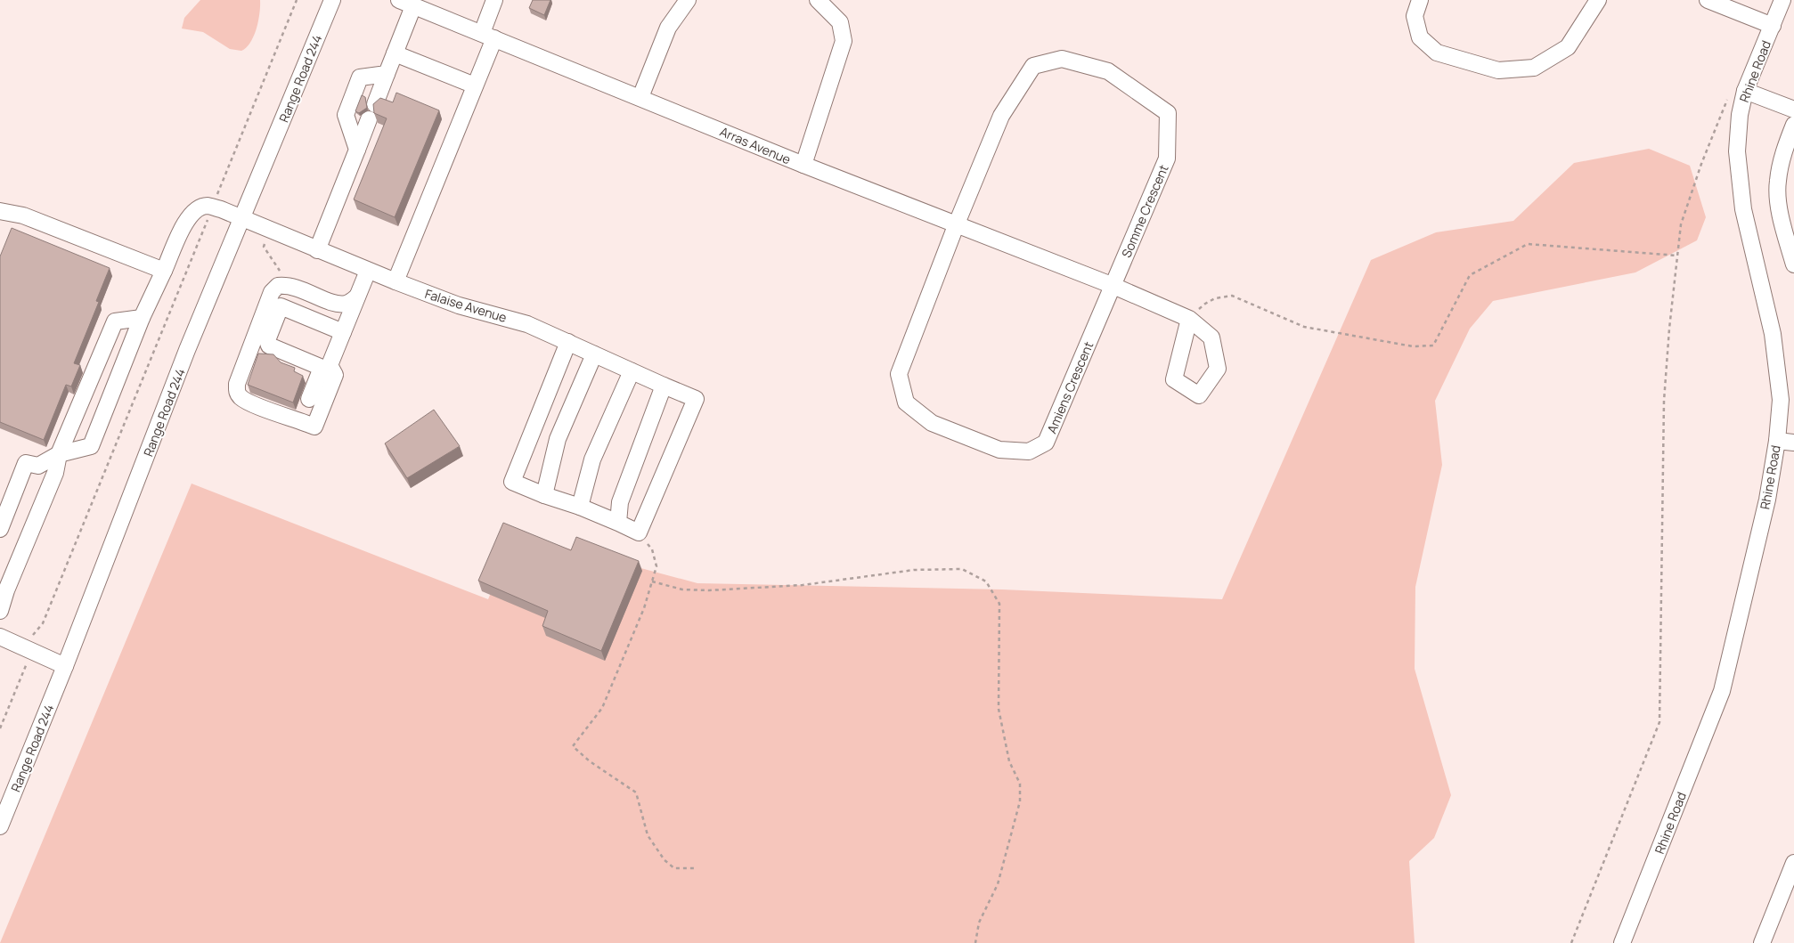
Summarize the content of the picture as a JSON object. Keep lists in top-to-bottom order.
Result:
{
  "streets": {
    "street": [
      "Rhine Road",
      "Range Road 244",
      "Arras Avenue",
      "Somme Crescent",
      "Falaise Avenue",
      "Amiens Crescent"
    ]
  },
  "crossings": [
    ["Range Road 244", "Falaise Avenue"],
    ["Arras Avenue", "Somme Crescent"],
    ["Arras Avenue", "Amiens Crescent"],
    ["Somme Crescent", "Amiens Crescent"]
  ]
}
